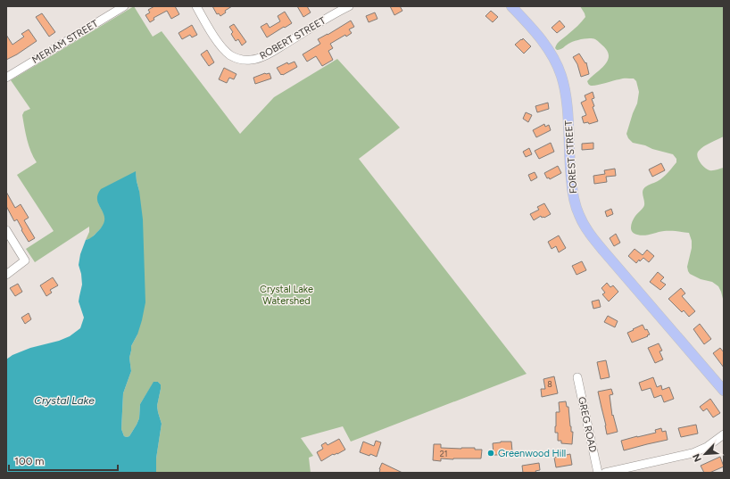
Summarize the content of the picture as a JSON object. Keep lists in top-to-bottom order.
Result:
{
  "streets": {
    "main road": ["FOREST STREET"],
    "street": ["ROBERT STREET", "MERIAM STREET", "GREG ROAD"]
  },
  "water": ["Crystal Lake"],
  "parks": ["Crystal Lake Watershed"],
  "places": ["Greenwood Hill"],
  "house_numbers": ["8", "21"],
  "scale_bar": "100 m",
  "north": "bottom left"
}
